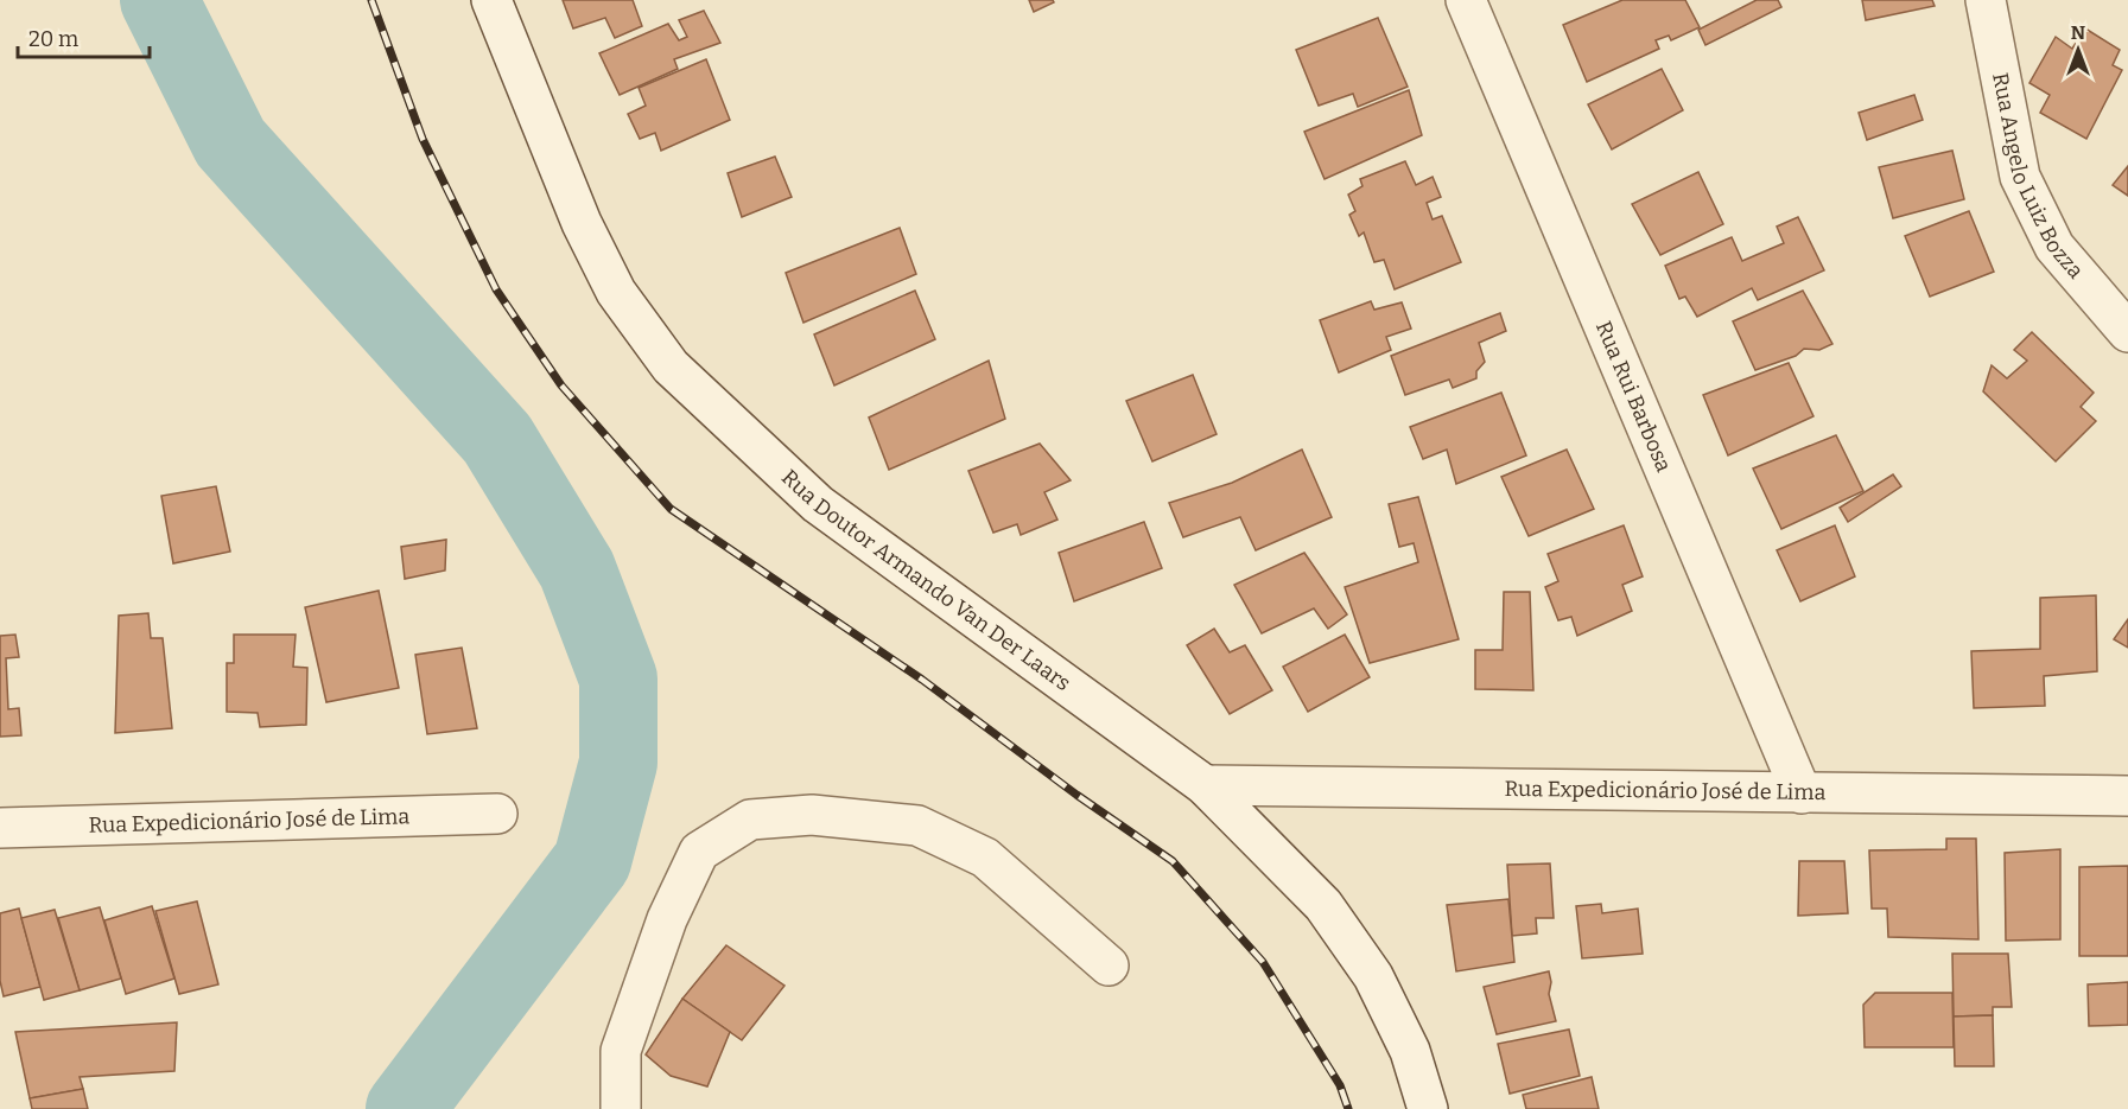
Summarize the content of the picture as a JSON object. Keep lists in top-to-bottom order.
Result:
{
  "streets": {
    "street": [
      "Rua Angelo Luiz Bozza",
      "Rua Rui Barbosa",
      "Rua Doutor Armando Van Der Laars",
      "Rua Expedicionário José de Lima"
    ]
  },
  "crossings": [
    ["Rua Rui Barbosa", "Rua Expedicionário José de Lima"],
    ["Rua Doutor Armando Van Der Laars", "Rua Expedicionário José de Lima"]
  ],
  "scale_bar": "20 m",
  "north": "top"
}
